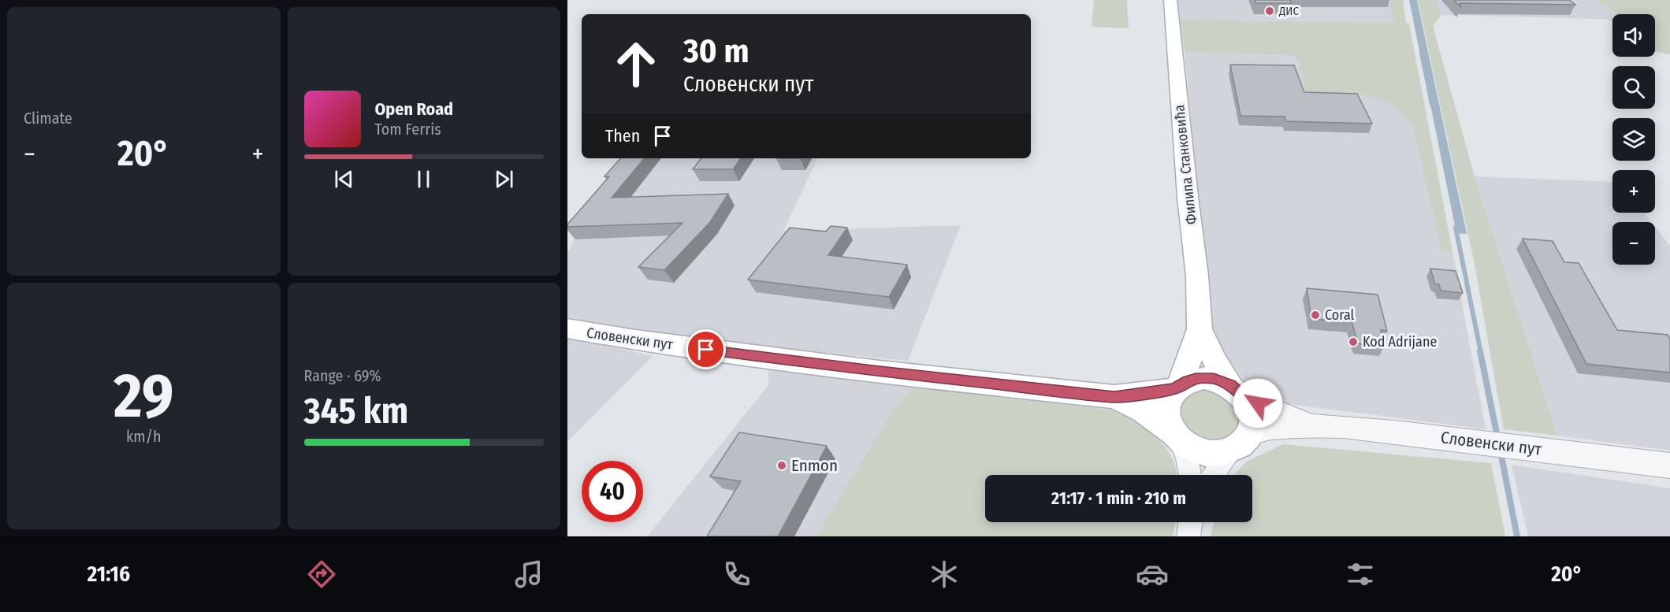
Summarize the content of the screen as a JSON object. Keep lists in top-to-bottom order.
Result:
{
  "streets": {
    "main road": ["Филипа Станковића", "Словенски пут"]
  },
  "crossings": [
    ["Филипа Станковића", "Словенски пут"]
  ],
  "places": [
    "ДИС",
    "Coral",
    "Kod Adrijane",
    "Enmon"
  ],
  "page": {
    "tile": [
      "Climate",
      ["29", "km/h"],
      ["Range · 69%", "345 km"]
    ],
    "map_buttons": ["+", "−"],
    "turn": ["30 m", "Словенски пут"],
    "song": ["Open Road", "Tom Ferris"],
    "then": "Then",
    "heat": ["−", "20°", "+"],
    "limit": "40",
    "trip": "21:17 · 1 min · 210 m",
    "tabs": ["21:16", "20°"]
  }
}
